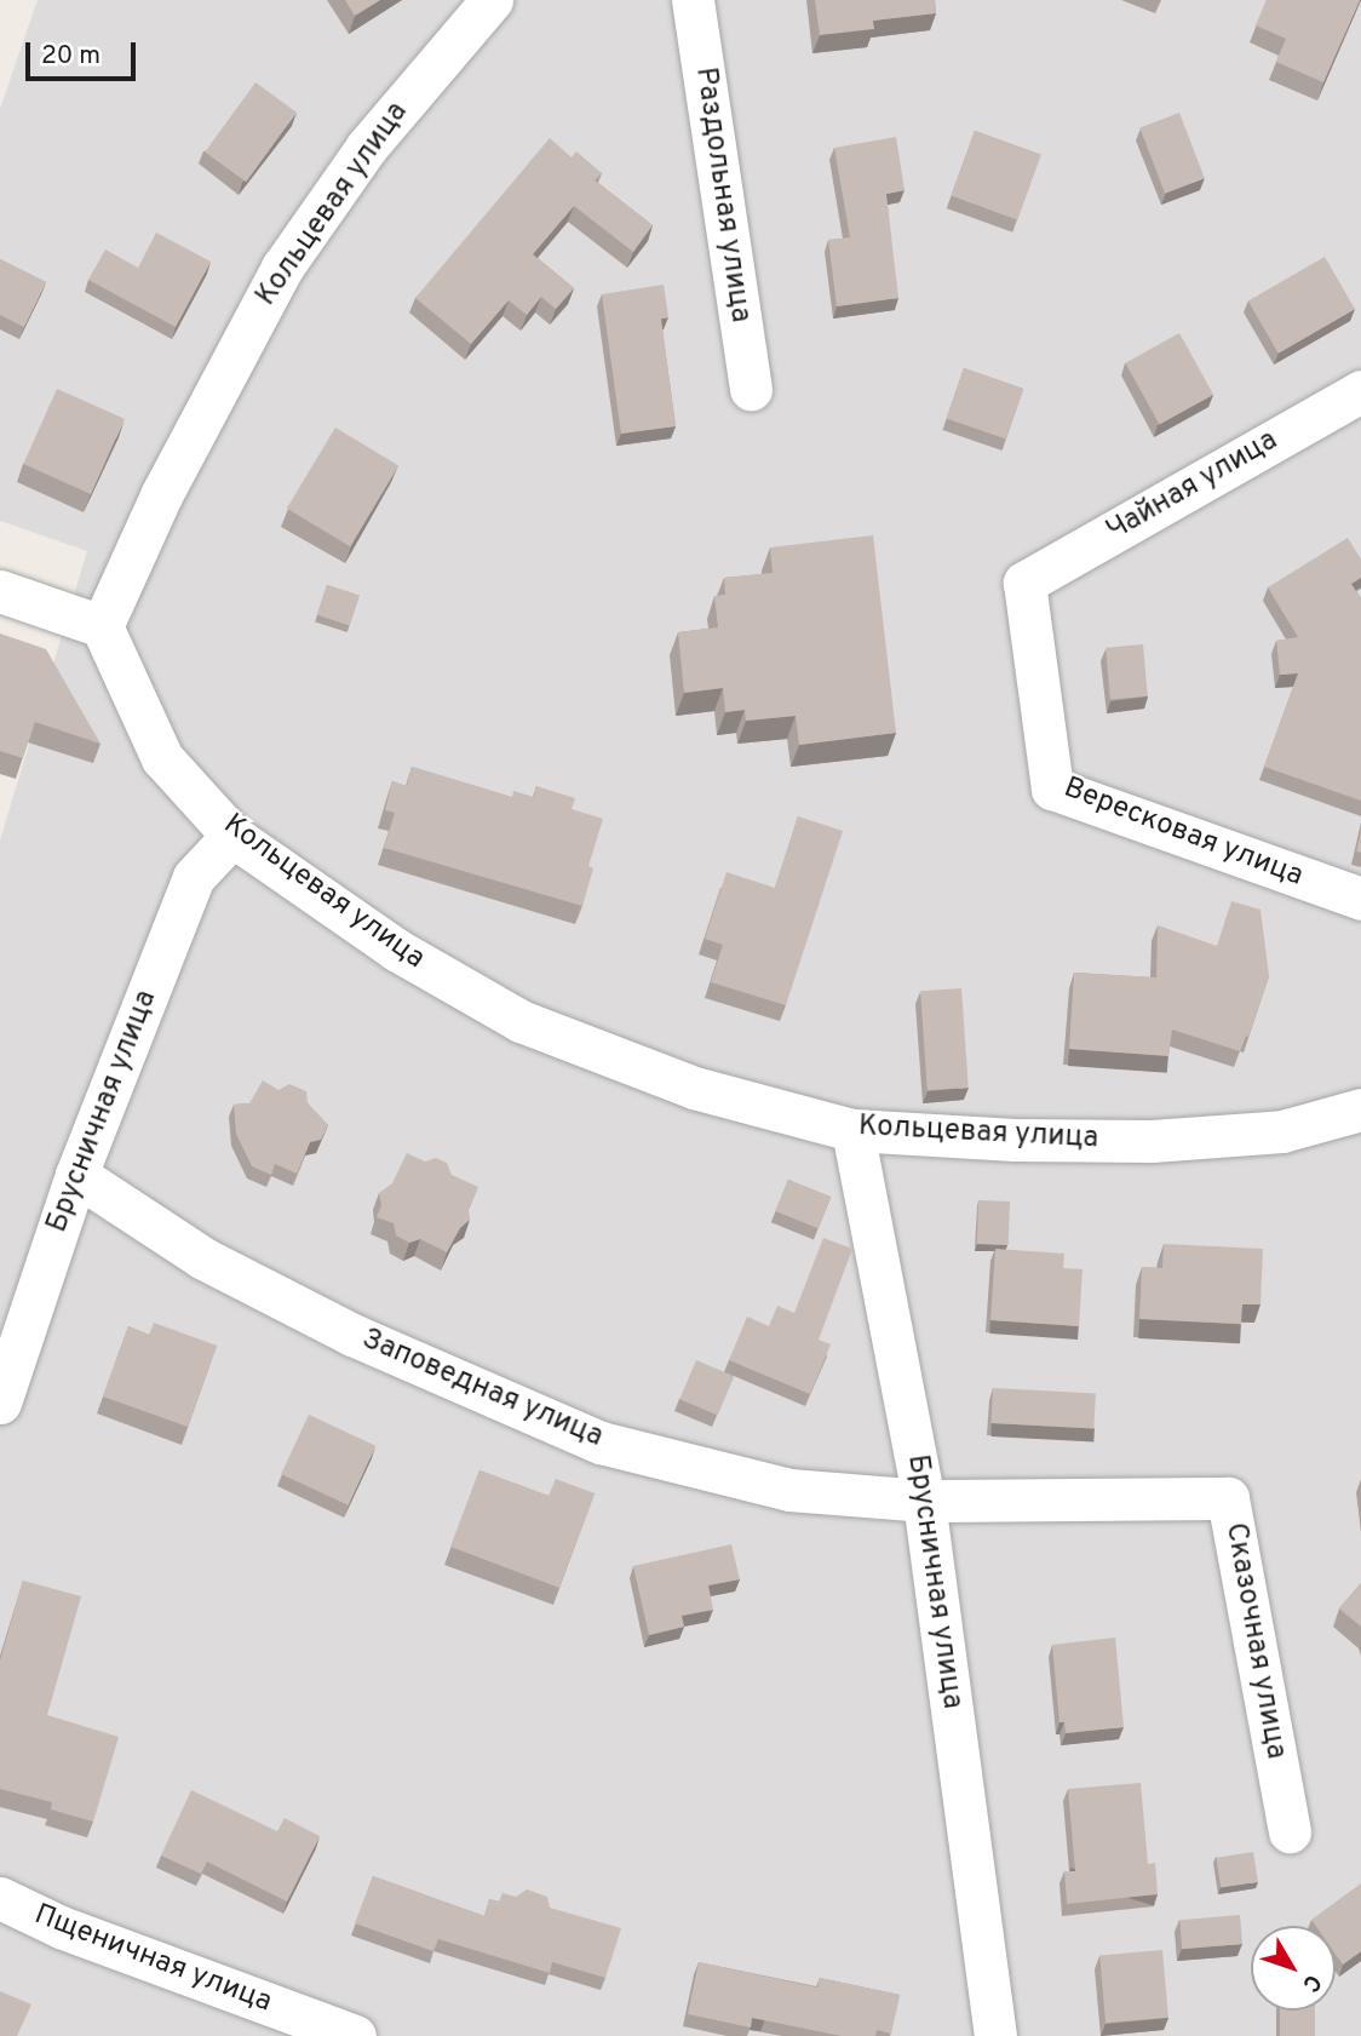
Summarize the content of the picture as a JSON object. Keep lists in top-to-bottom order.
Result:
{
  "streets": {
    "street": [
      "Раздольная улица",
      "Кольцевая улица",
      "Чайная улица",
      "Вересковая улица",
      "Брусничная улица",
      "Заповедная улица",
      "Сказочная улица",
      "Пщеничная улица"
    ]
  },
  "crossings": [
    ["Кольцевая улица", "Брусничная улица"],
    ["Чайная улица", "Вересковая улица"],
    ["Брусничная улица", "Заповедная улица"],
    ["Брусничная улица", "Сказочная улица"],
    ["Заповедная улица", "Сказочная улица"]
  ],
  "scale_bar": "20 m",
  "north": "bottom right"
}
